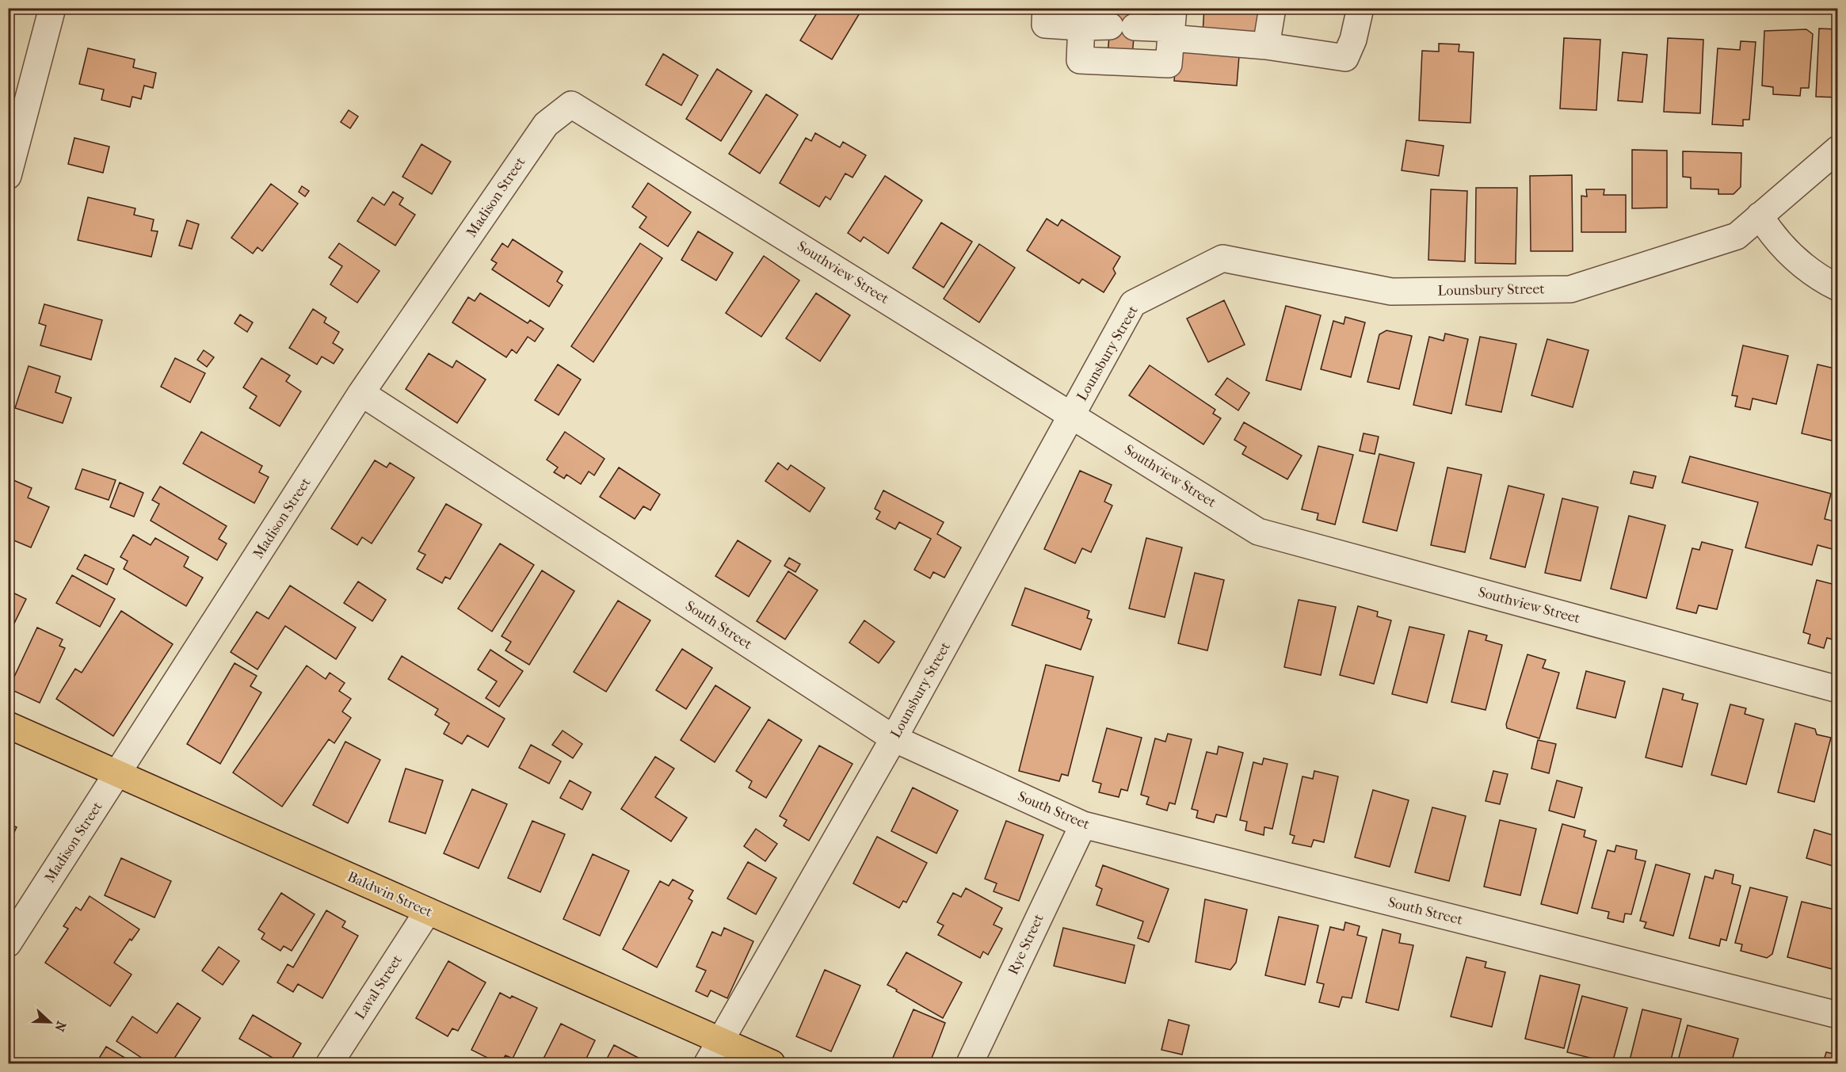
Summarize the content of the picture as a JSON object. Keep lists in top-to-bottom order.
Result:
{
  "streets": {
    "main road": ["Baldwin Street"],
    "street": [
      "Madison Street",
      "Southview Street",
      "Lounsbury Street",
      "South Street",
      "Rye Street",
      "Laval Street"
    ]
  },
  "crossings": [
    ["Madison Street", "Southview Street"],
    ["Madison Street", "South Street"],
    ["Madison Street", "Baldwin Street"],
    ["Southview Street", "Lounsbury Street"],
    ["Lounsbury Street", "South Street"],
    ["Lounsbury Street", "Baldwin Street"],
    ["South Street", "Rye Street"],
    ["Baldwin Street", "Laval Street"]
  ],
  "north": "right"
}
